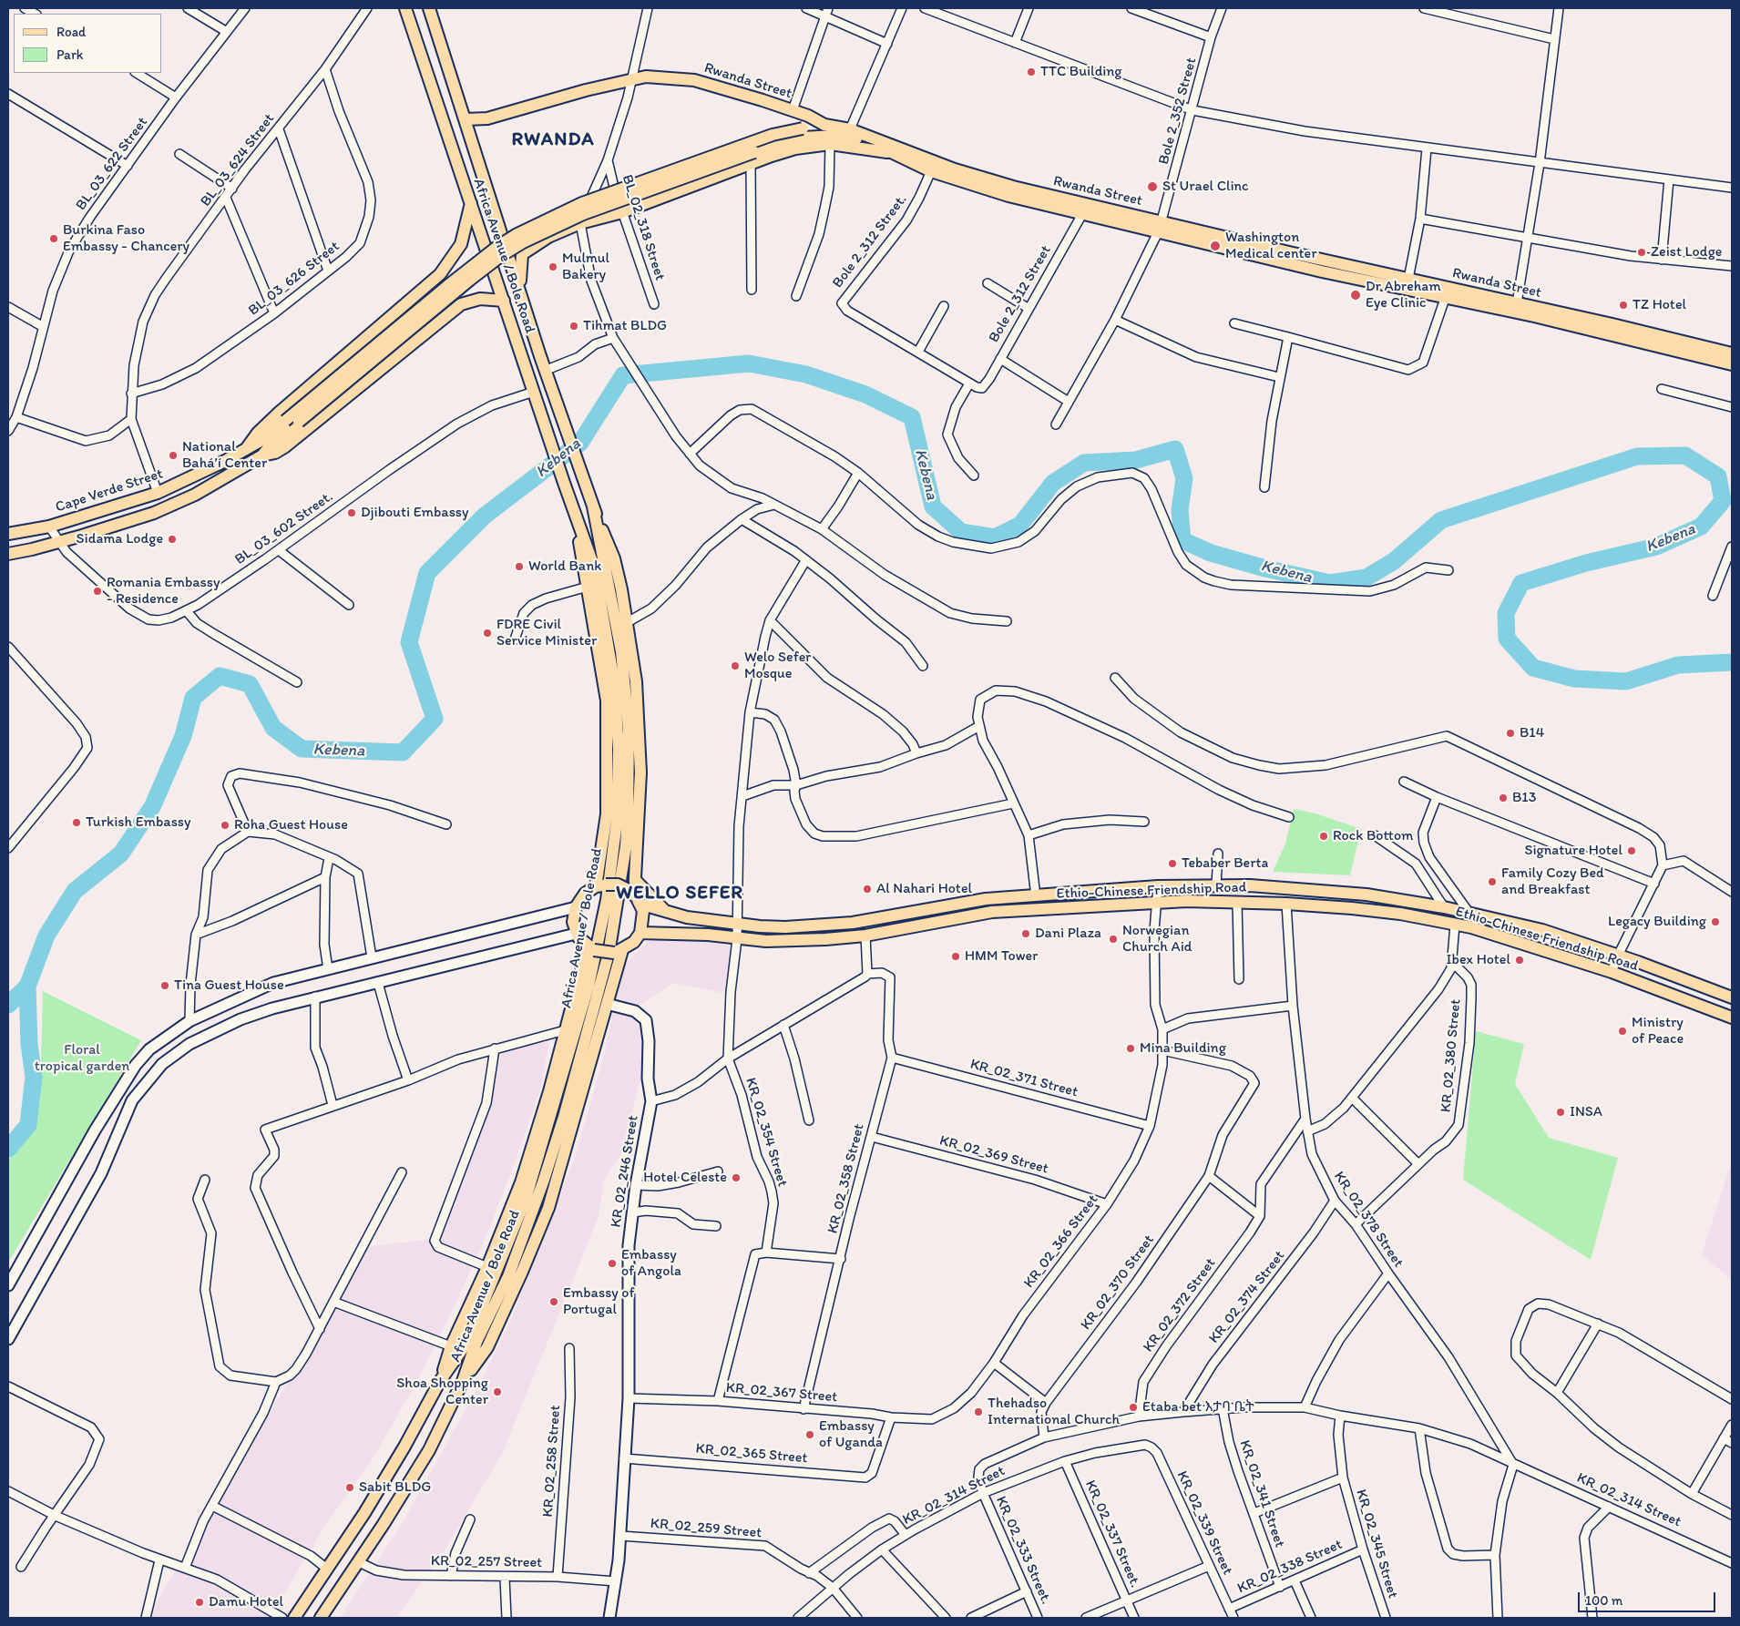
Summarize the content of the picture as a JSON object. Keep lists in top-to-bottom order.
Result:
{
  "streets": {
    "main road": [
      "Rwanda Street",
      "Africa Avenue / Bole Road",
      "Cape Verde Street",
      "Ethio-Chinese Friendship Road",
      "KR_02_246 Street"
    ],
    "street": [
      "Bole 2_352 Street",
      "BL_03_624 Street",
      "BL_03_622 Street",
      "BL_02_318 Street",
      "Bole 2_312 Street.",
      "BL_03_626 Street",
      "Bole 2_312 Street",
      "BL_03_602 Street.",
      "KR_02_380 Street",
      "KR_02_371 Street",
      "KR_02_354 Street",
      "KR_02_369 Street",
      "KR_02_358 Street",
      "KR_02_378 Street",
      "KR_02_366 Street",
      "KR_02_370 Street",
      "KR_02_374 Street",
      "KR_02_372 Street",
      "KR_02_367 Street",
      "KR_02_365 Street",
      "KR_02_258 Street",
      "KR_02_341 Street",
      "KR_02_314 Street",
      "KR_02_339 Street",
      "KR_02_259 Street",
      "KR_02_337 Street.",
      "KR_02_345 Street",
      "KR_02_333 Street.",
      "KR_02_257 Street",
      "KR_02_338 Street"
    ]
  },
  "crossings": [
    ["Rwanda Street", "Bole 2_352 Street"],
    ["Rwanda Street", "BL_02_318 Street"],
    ["Rwanda Street", "Bole 2_312 Street."],
    ["Rwanda Street", "Africa Avenue / Bole Road"],
    ["Rwanda Street", "Bole 2_312 Street"],
    ["Rwanda Street", "Cape Verde Street"],
    ["BL_03_624 Street", "BL_03_626 Street"],
    ["BL_03_624 Street", "Cape Verde Street"],
    ["Africa Avenue / Bole Road", "BL_03_602 Street."],
    ["Africa Avenue / Bole Road", "Ethio-Chinese Friendship Road"],
    ["Africa Avenue / Bole Road", "KR_02_246 Street"],
    ["Africa Avenue / Bole Road", "KR_02_257 Street"],
    ["Cape Verde Street", "BL_03_602 Street."],
    ["Ethio-Chinese Friendship Road", "KR_02_354 Street"],
    ["Ethio-Chinese Friendship Road", "KR_02_378 Street"],
    ["Ethio-Chinese Friendship Road", "KR_02_366 Street"],
    ["KR_02_380 Street", "KR_02_378 Street"],
    ["KR_02_371 Street", "KR_02_358 Street"],
    ["KR_02_371 Street", "KR_02_366 Street"],
    ["KR_02_369 Street", "KR_02_358 Street"],
    ["KR_02_369 Street", "KR_02_366 Street"],
    ["KR_02_246 Street", "KR_02_367 Street"],
    ["KR_02_246 Street", "KR_02_365 Street"],
    ["KR_02_246 Street", "KR_02_259 Street"],
    ["KR_02_246 Street", "KR_02_257 Street"],
    ["KR_02_358 Street", "KR_02_367 Street"],
    ["KR_02_378 Street", "KR_02_374 Street"],
    ["KR_02_378 Street", "KR_02_314 Street"],
    ["KR_02_366 Street", "KR_02_370 Street"],
    ["KR_02_366 Street", "KR_02_367 Street"],
    ["KR_02_367 Street", "KR_02_365 Street"],
    ["KR_02_258 Street", "KR_02_257 Street"],
    ["KR_02_341 Street", "KR_02_338 Street"],
    ["KR_02_314 Street", "KR_02_339 Street"],
    ["KR_02_314 Street", "KR_02_259 Street"],
    ["KR_02_314 Street", "KR_02_337 Street."],
    ["KR_02_314 Street", "KR_02_345 Street"],
    ["KR_02_314 Street", "KR_02_333 Street."],
    ["KR_02_339 Street", "KR_02_338 Street"],
    ["KR_02_345 Street", "KR_02_338 Street"]
  ],
  "districts": ["RWANDA", "WELLO SEFER"],
  "water": ["Kebena"],
  "parks": ["Floral tropical garden"],
  "places": [
    "TTC Building",
    "St Urael Clinc",
    "Burkina Faso Embassy - Chancery",
    "Washington Medical center",
    "Zeist Lodge",
    "Mulmul Bakery",
    "Dr Abreham Eye Clinic",
    "TZ Hotel",
    "Tihmat BLDG",
    "National Bahá’í Center",
    "Djibouti Embassy",
    "Sidama Lodge",
    "World Bank",
    "Romania Embassy - Residence",
    "FDRE Civil Service Minister",
    "Welo Sefer Mosque",
    "B14",
    "B13",
    "Turkish Embassy",
    "Roha Guest House",
    "Rock Bottom",
    "Signature Hotel",
    "Tebaber Berta",
    "Family Cozy Bed and Breakfast",
    "Al Nahari Hotel",
    "Legacy Building",
    "Dani Plaza",
    "Norwegian Church Aid",
    "HMM Tower",
    "Ibex Hotel",
    "Tina Guest House",
    "Ministry of Peace",
    "Mina Building",
    "INSA",
    "Hotel Celeste",
    "Embassy of Angola",
    "Embassy of Portugal",
    "Shoa Shopping Center",
    "Etaba bet እታባ ቤት",
    "Thehadso International Church",
    "Embassy of Uganda",
    "Sabit BLDG",
    "Damu Hotel"
  ],
  "legend": ["Road", "Park"],
  "scale_bar": "100 m"
}
